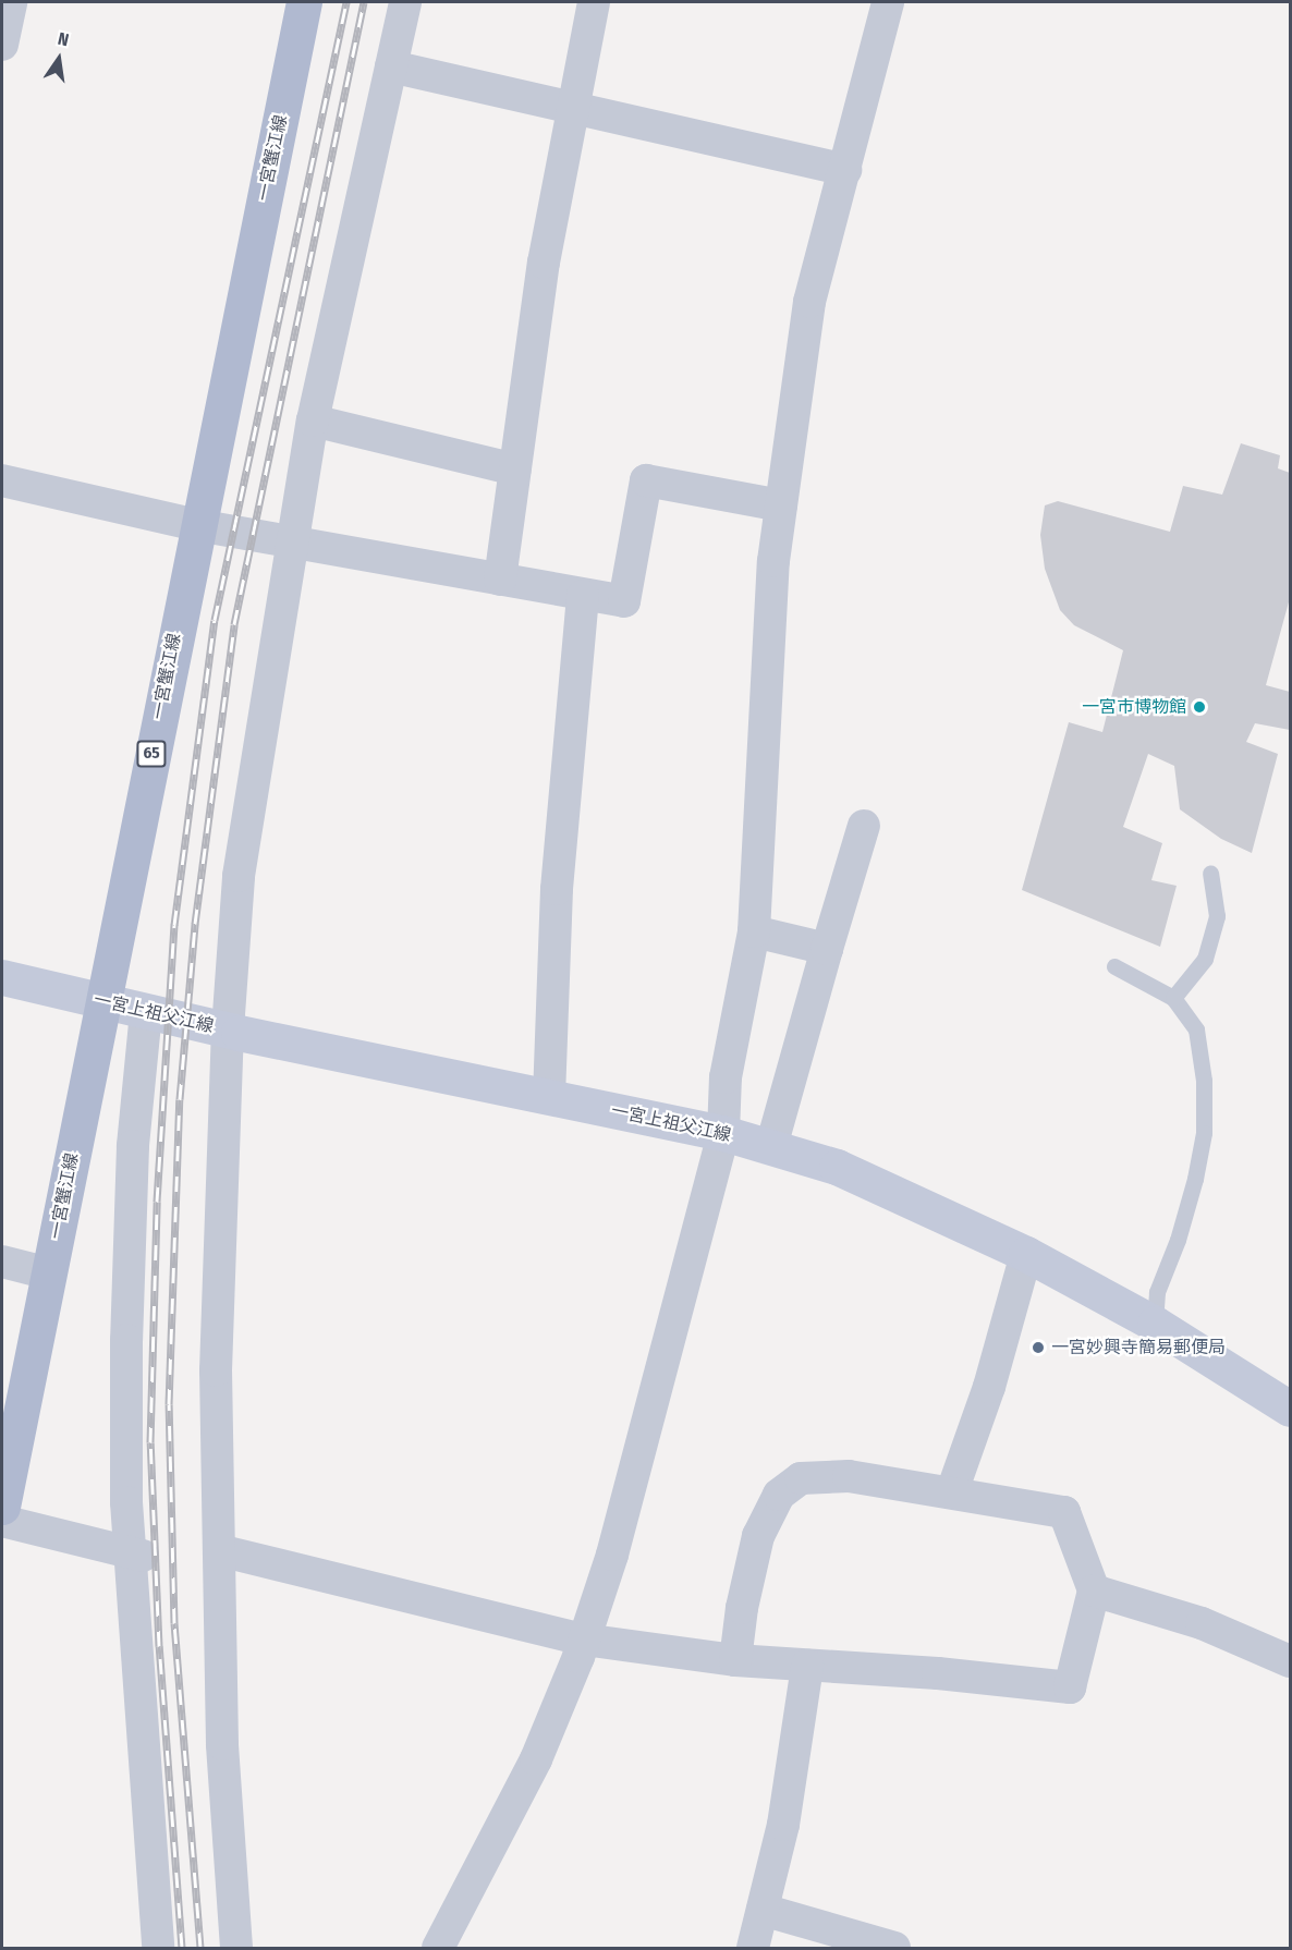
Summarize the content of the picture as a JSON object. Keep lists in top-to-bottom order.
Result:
{
  "streets": {
    "main road": ["一宮蟹江線", "65", "一宮上祖父江線"]
  },
  "crossings": [
    ["一宮蟹江線", "一宮上祖父江線"]
  ],
  "places": ["一宮市博物館", "一宮妙興寺簡易郵便局"],
  "north": "top"
}
